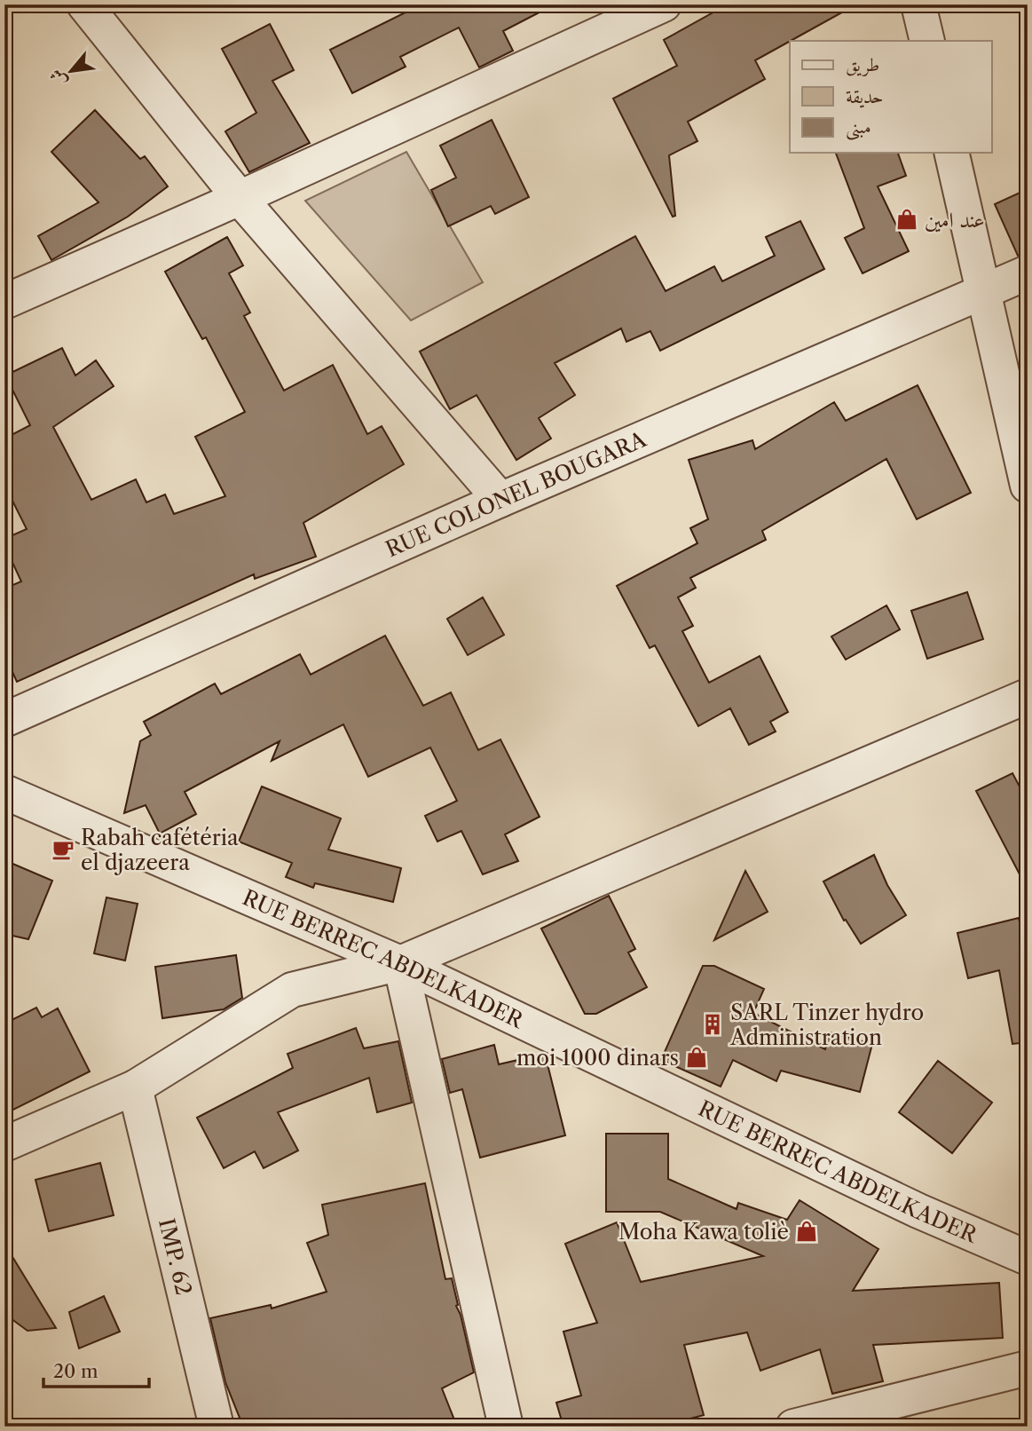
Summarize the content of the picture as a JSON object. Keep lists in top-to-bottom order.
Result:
{
  "streets": {
    "street": ["RUE COLONEL BOUGARA", "RUE BERREC ABDELKADER", "IMP. 62"]
  },
  "places": {
    "shop": ["عند امين", "moi 1000 dinars", "Moha Kawa toliè"],
    "cafe": ["Rabah cafétéria el djazeera"],
    "building": ["SARL Tinzer hydro Administration"]
  },
  "legend": ["طريق", "حديقة", "مبنى"],
  "scale_bar": "20 m",
  "north": "bottom left"
}
